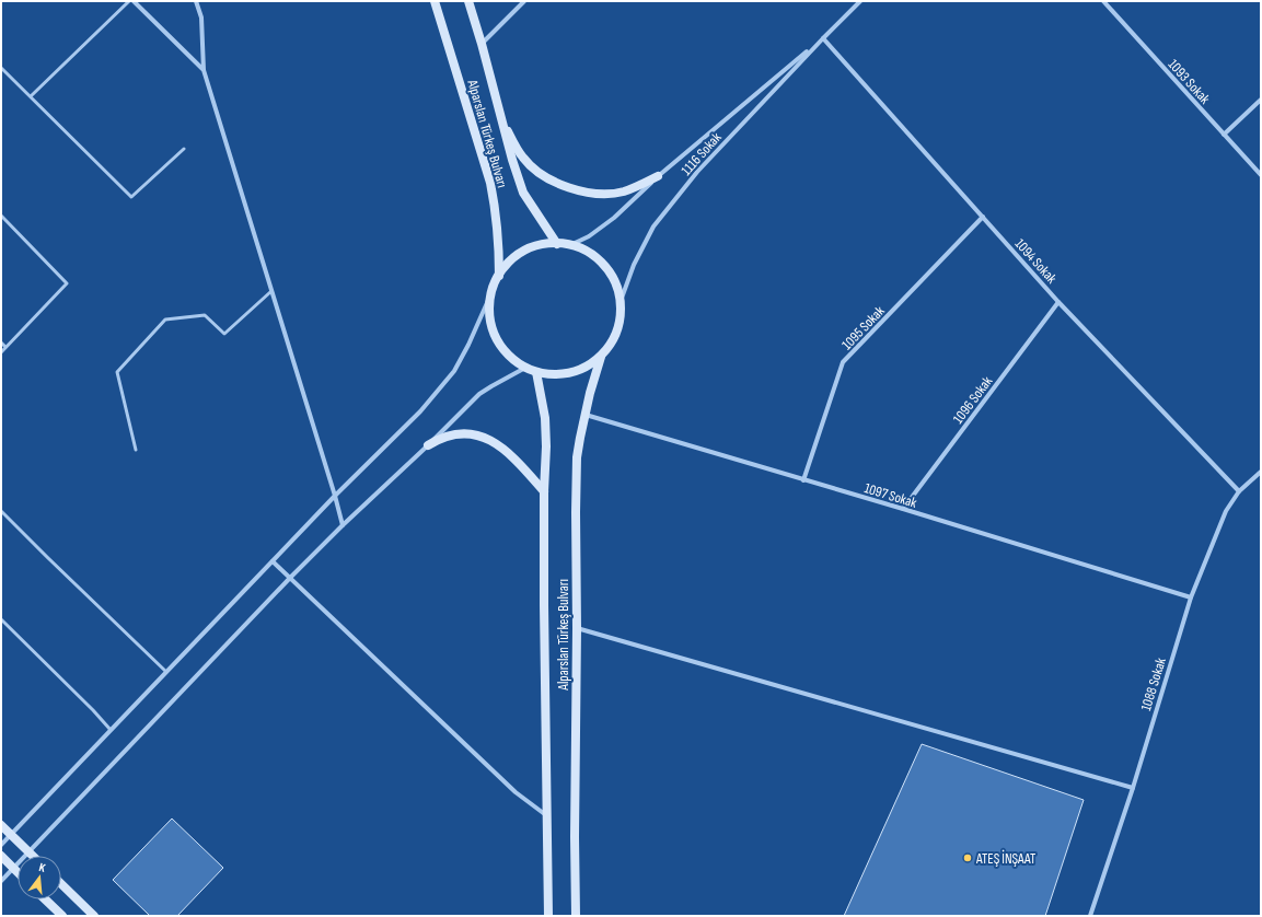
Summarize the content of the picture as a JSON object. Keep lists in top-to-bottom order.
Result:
{
  "streets": {
    "main road": ["Alparslan Türkeş Bulvarı"],
    "street": [
      "1093 Sokak",
      "1116 Sokak",
      "1094 Sokak",
      "1095 Sokak",
      "1096 Sokak",
      "1097 Sokak",
      "1088 Sokak"
    ]
  },
  "crossings": [
    ["Alparslan Türkeş Bulvarı", "1116 Sokak"],
    ["Alparslan Türkeş Bulvarı", "1097 Sokak"],
    ["1116 Sokak", "1094 Sokak"],
    ["1094 Sokak", "1095 Sokak"],
    ["1094 Sokak", "1096 Sokak"],
    ["1094 Sokak", "1088 Sokak"],
    ["1095 Sokak", "1097 Sokak"],
    ["1096 Sokak", "1097 Sokak"],
    ["1097 Sokak", "1088 Sokak"]
  ],
  "places": ["ATEŞ İNŞAAT"],
  "north": "top"
}
